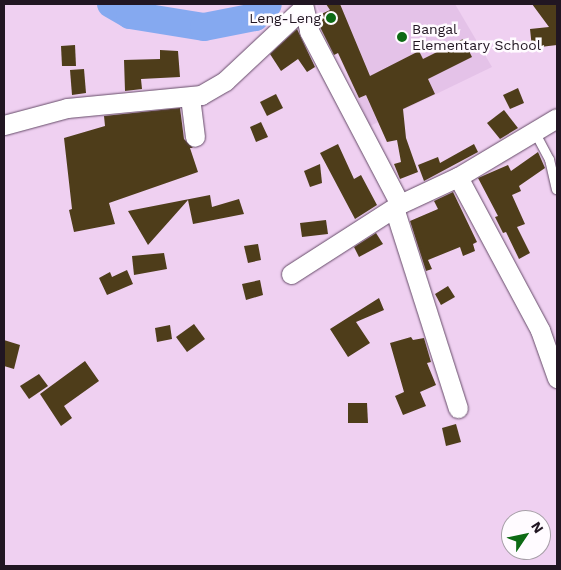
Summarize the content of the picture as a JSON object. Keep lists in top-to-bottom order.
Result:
{
  "places": ["Leng-Leng", "Bangal Elementary School"],
  "north": "top right"
}
